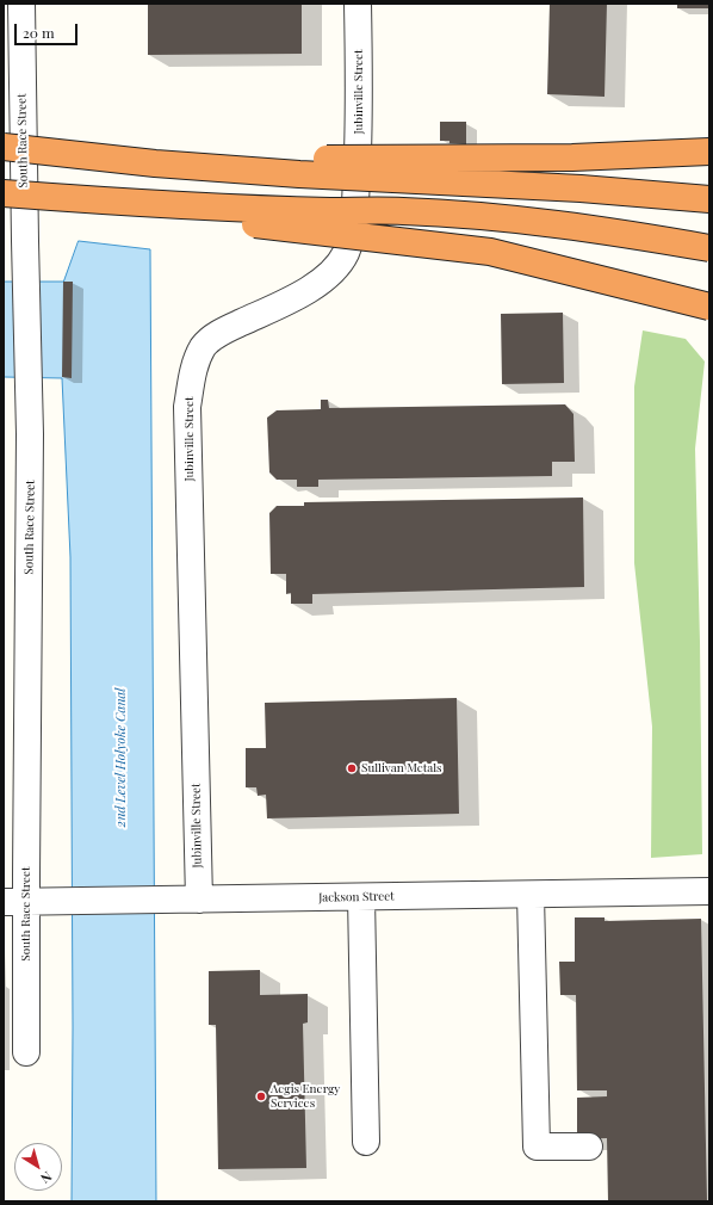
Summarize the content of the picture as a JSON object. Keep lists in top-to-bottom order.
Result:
{
  "streets": {
    "street": ["Jubinville Street", "South Race Street", "Jackson Street"]
  },
  "crossings": [
    ["Jubinville Street", "Jackson Street"],
    ["South Race Street", "Jackson Street"]
  ],
  "water": ["2nd Level Holyoke Canal"],
  "places": ["Sullivan Metals", "Aegis Energy Services"],
  "scale_bar": "20 m",
  "north": "bottom right"
}
